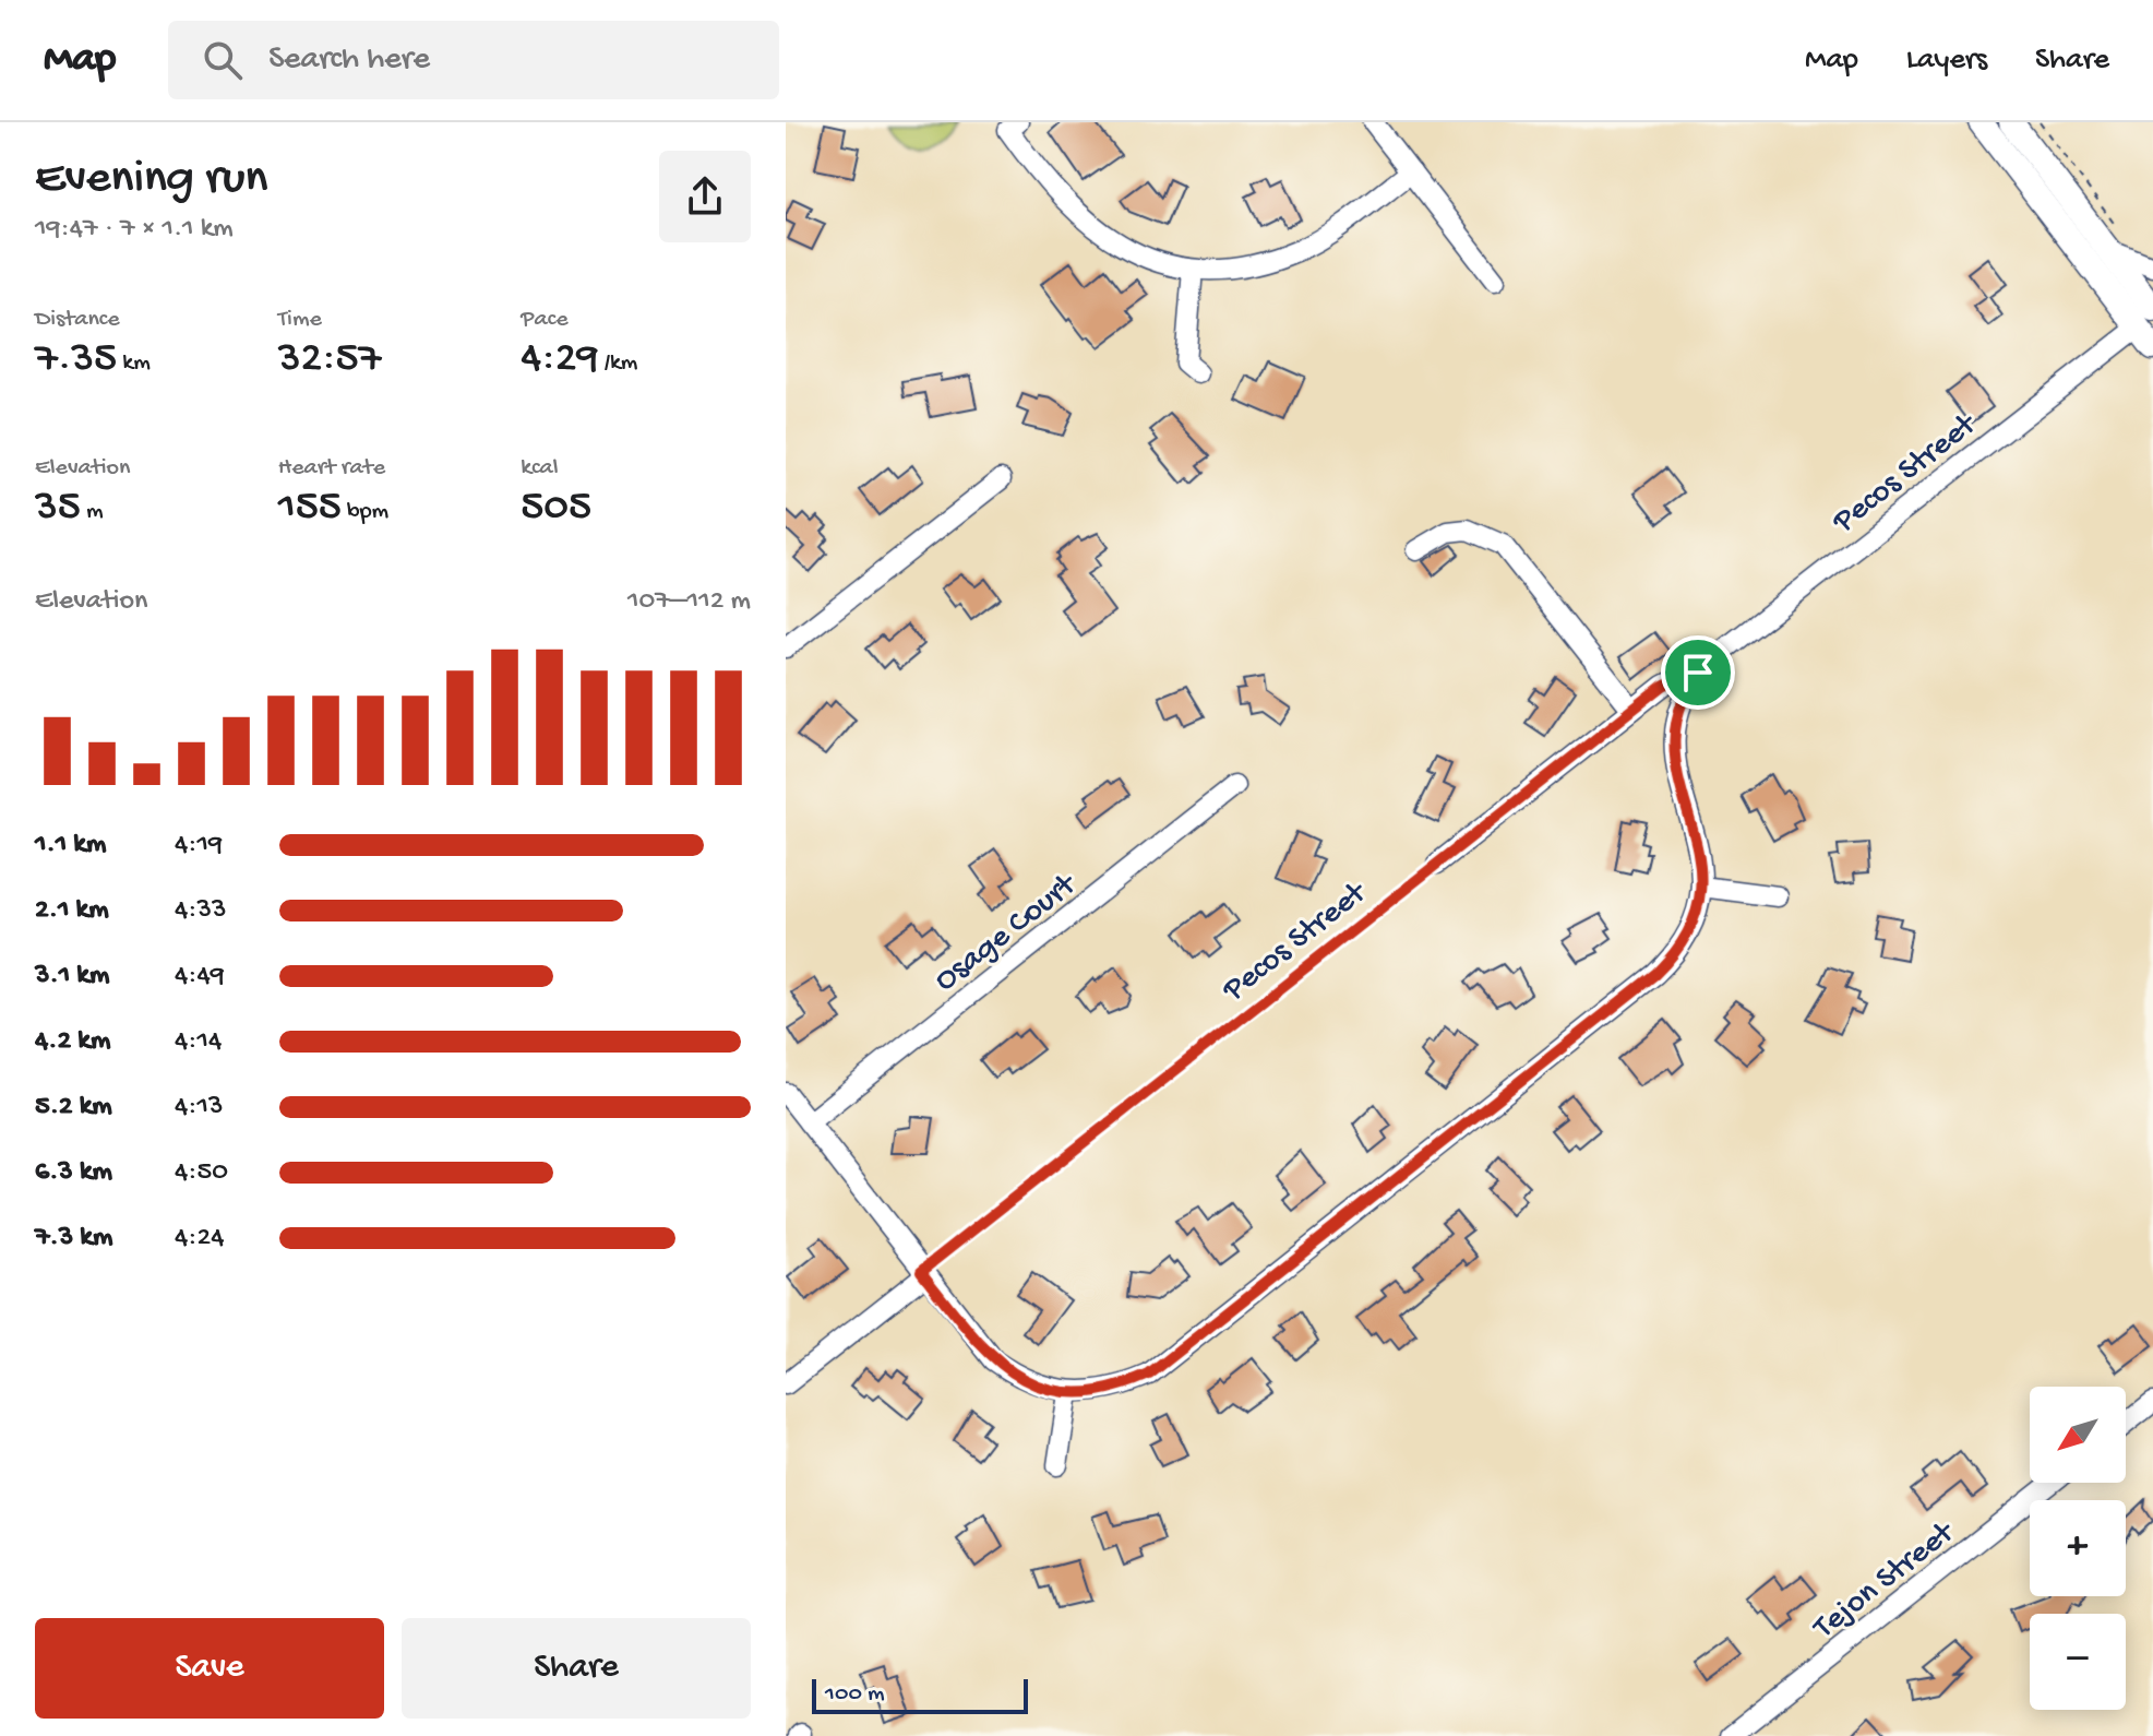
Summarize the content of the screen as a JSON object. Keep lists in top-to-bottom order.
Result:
{
  "streets": {
    "street": ["Pecos Street", "Osage Court", "Tejon Street"]
  },
  "scale_bar": "100 m",
  "north": "bottom left",
  "page": {
    "header": "Map",
    "search": "Search here",
    "nav": ["Map", "Layers", "Share"],
    "heading": ["Evening run", "19:47 · 7 × 1.1 km"],
    "stats": [
      ["Distance", "7.35 km"],
      ["Time", "32:57"],
      ["Pace", "4:29 /km"],
      ["Elevation", "35 m"],
      ["Heart rate", "155 bpm"],
      ["kcal", "505"]
    ],
    "chart": ["Elevation", "107–112 m"],
    "list": [
      {
        "name": "1.1 km",
        "note": "4:19"
      },
      {
        "name": "2.1 km",
        "note": "4:33"
      },
      {
        "name": "3.1 km",
        "note": "4:49"
      },
      {
        "name": "4.2 km",
        "note": "4:14"
      },
      {
        "name": "5.2 km",
        "note": "4:13"
      },
      {
        "name": "6.3 km",
        "note": "4:50"
      },
      {
        "name": "7.3 km",
        "note": "4:24"
      }
    ],
    "map_buttons": ["+", "−"],
    "buttons": ["Save", "Share"],
    "scale": "100 m"
  }
}
